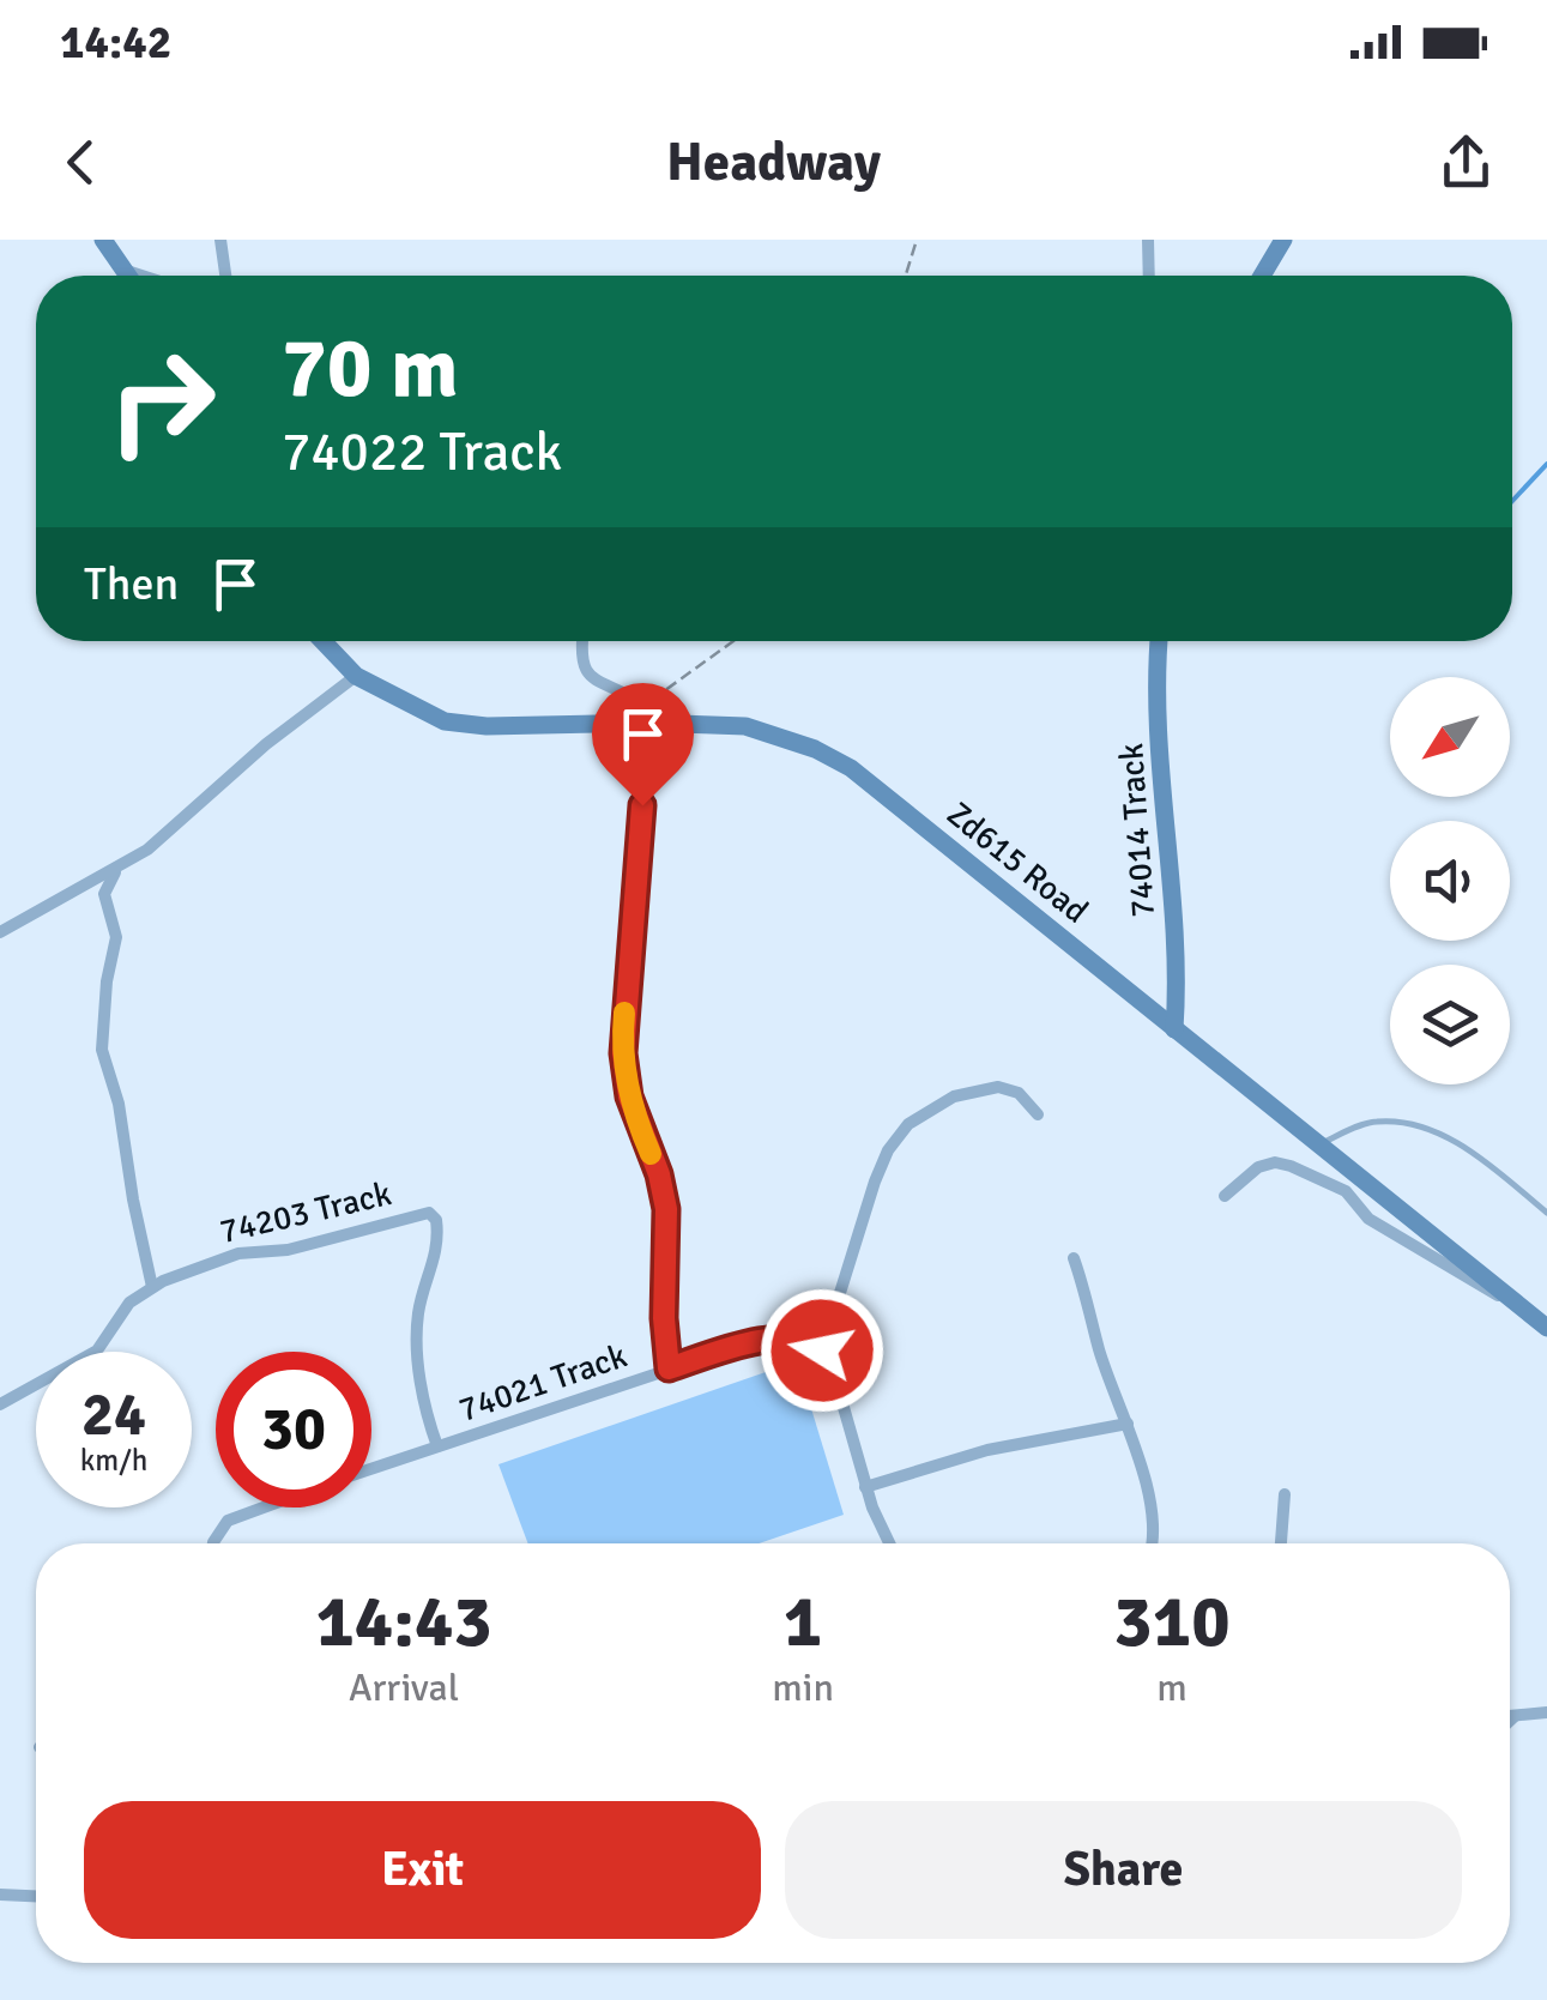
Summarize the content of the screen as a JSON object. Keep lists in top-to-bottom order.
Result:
{
  "streets": {
    "street": [
      "74014 Track",
      "Zd615 Road",
      "74203 Track",
      "74021 Track"
    ]
  },
  "crossings": [
    ["74014 Track", "Zd615 Road"],
    ["74203 Track", "74021 Track"]
  ],
  "north": "bottom left",
  "page": {
    "status": "14:42",
    "header": "Headway",
    "turn": ["70 m", "74022 Track"],
    "then": "Then",
    "speed": "24 km/h",
    "limit": "30",
    "eta": [
      "14:43",
      "Arrival",
      "1",
      "min",
      "310",
      "m"
    ],
    "buttons": ["Exit", "Share"]
  }
}
